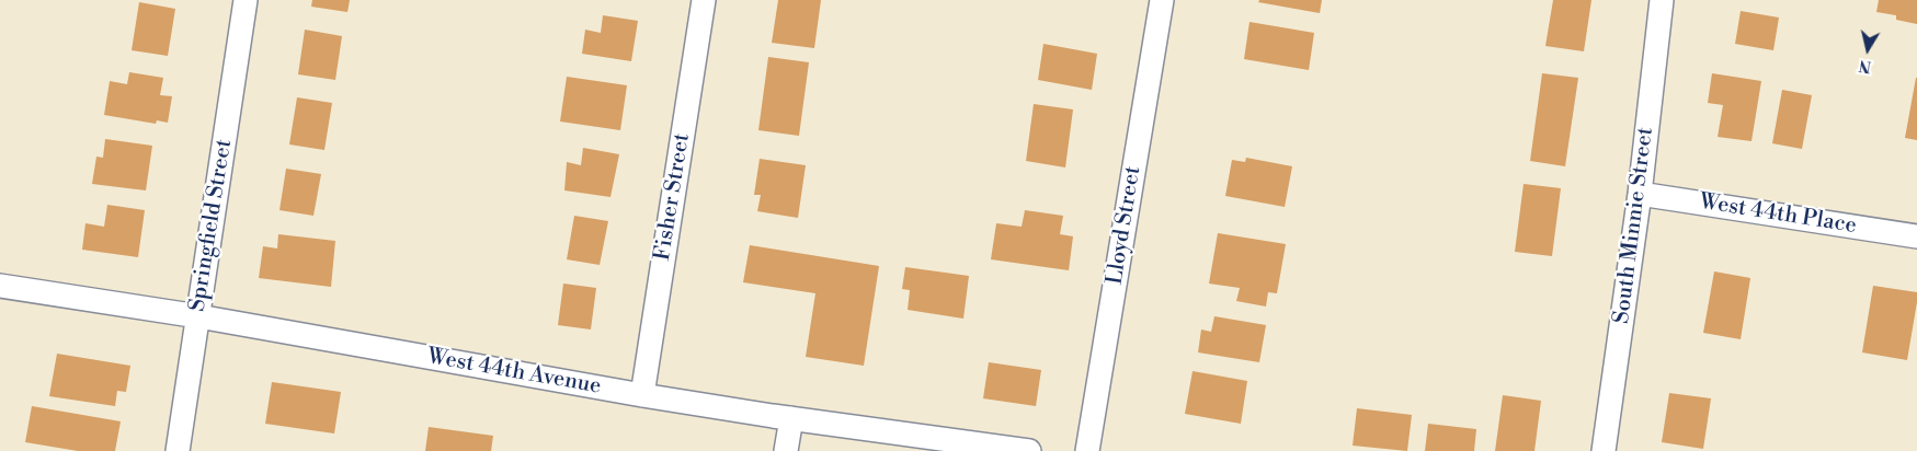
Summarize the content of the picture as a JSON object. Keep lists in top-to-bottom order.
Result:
{
  "streets": {
    "street": [
      "Fisher Street",
      "West 44th Place",
      "Springfield Street",
      "Lloyd Street",
      "South Minnie Street",
      "West 44th Avenue"
    ]
  },
  "crossings": [
    ["Fisher Street", "West 44th Avenue"],
    ["West 44th Place", "South Minnie Street"],
    ["Springfield Street", "West 44th Avenue"]
  ],
  "north": "bottom"
}
